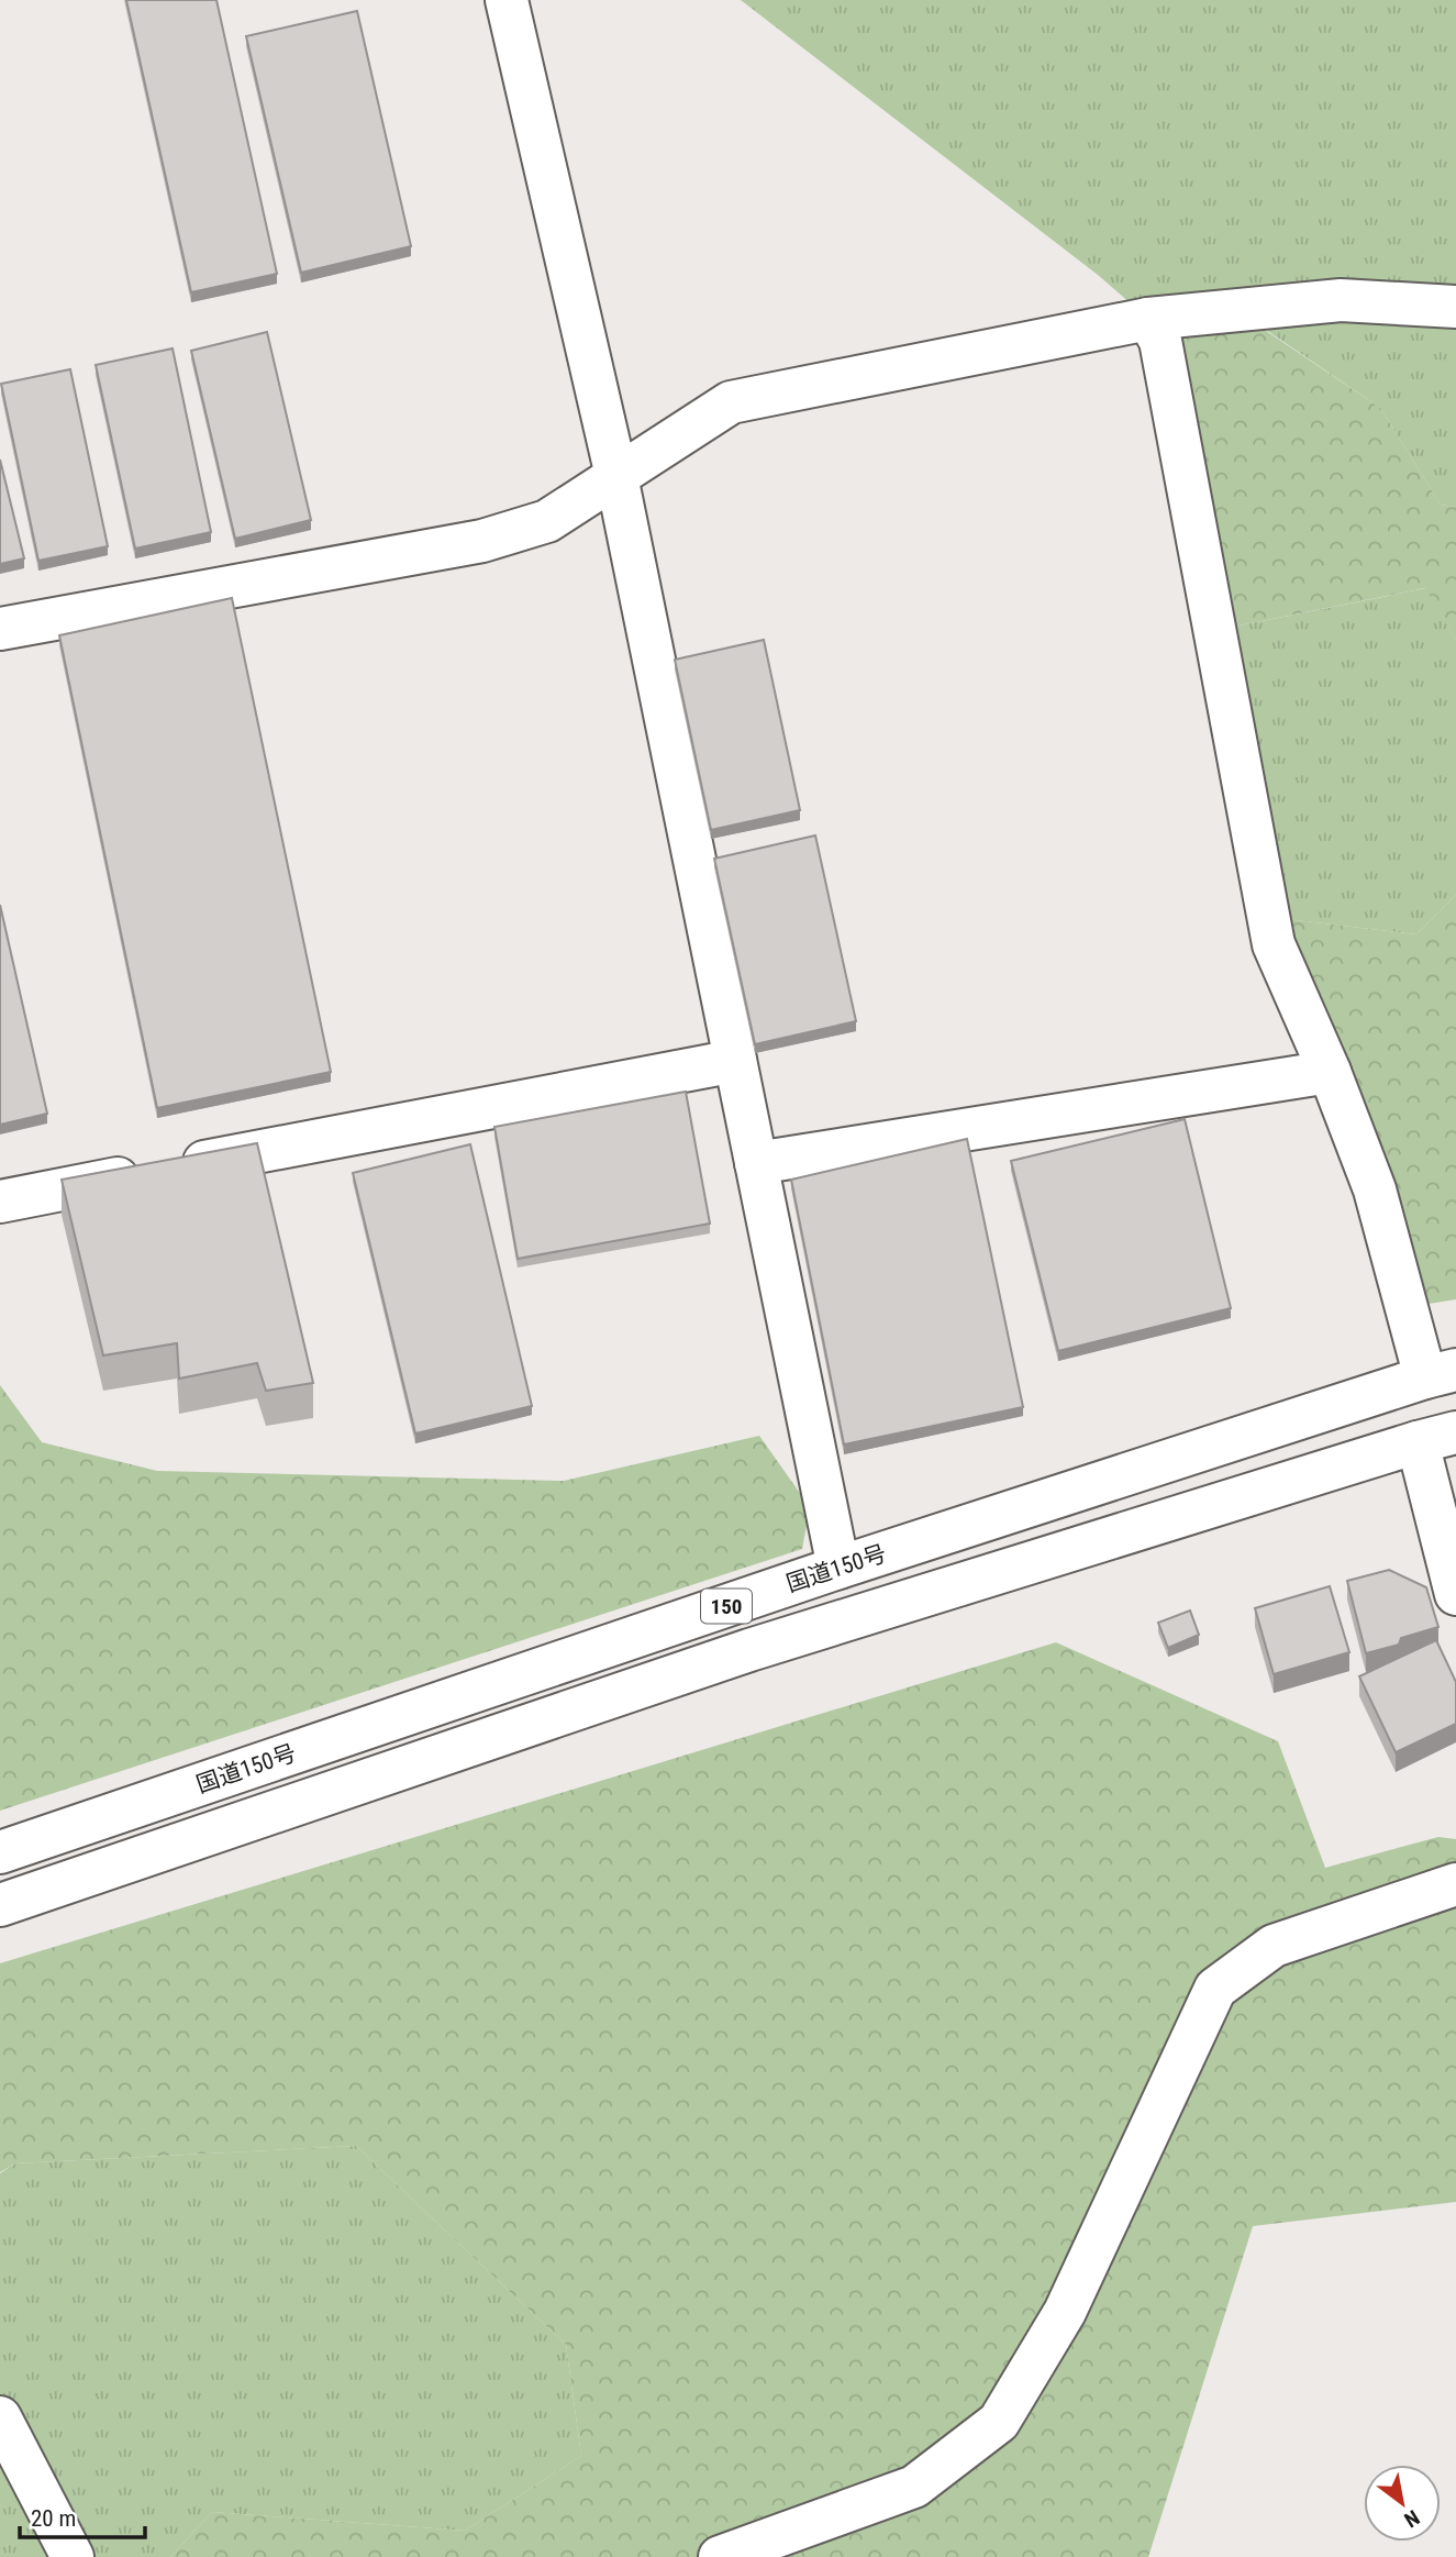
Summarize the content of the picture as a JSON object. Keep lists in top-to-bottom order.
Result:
{
  "streets": {
    "main road": ["国道150号", "150"]
  },
  "scale_bar": "20 m",
  "north": "bottom right"
}
